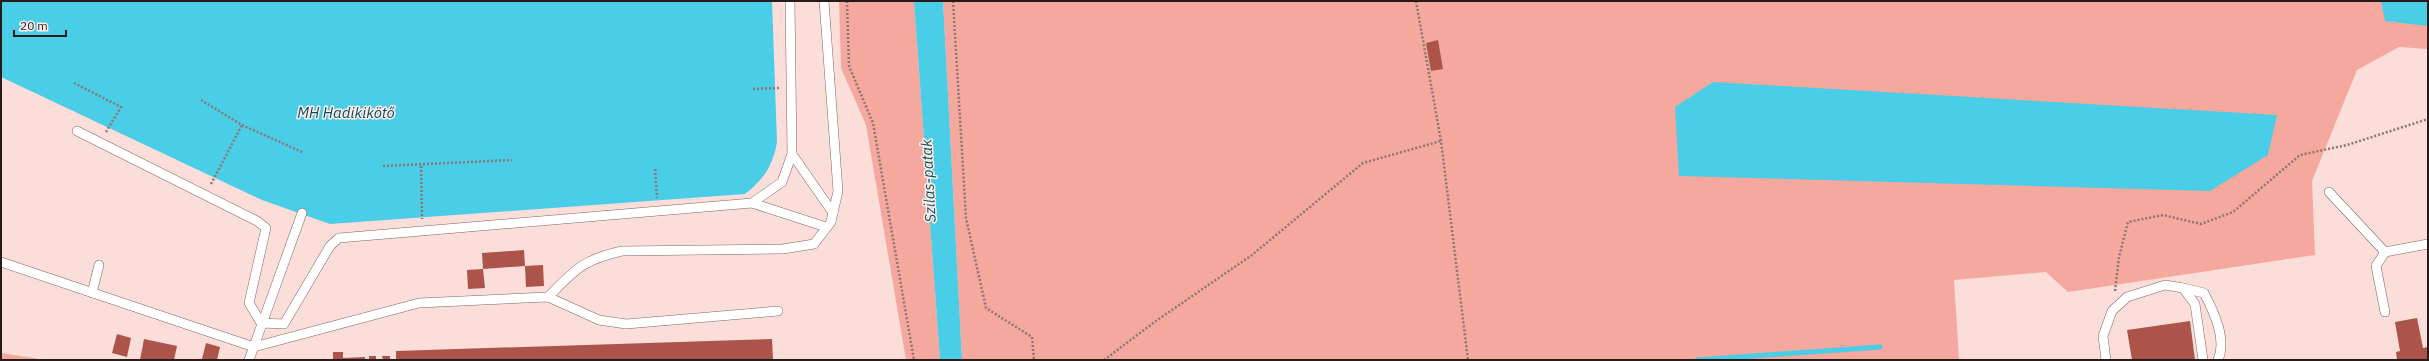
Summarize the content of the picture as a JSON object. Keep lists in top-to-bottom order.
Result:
{
  "water": ["MH Hadikikötő", "Szilas-patak"],
  "scale_bar": "20 m"
}
